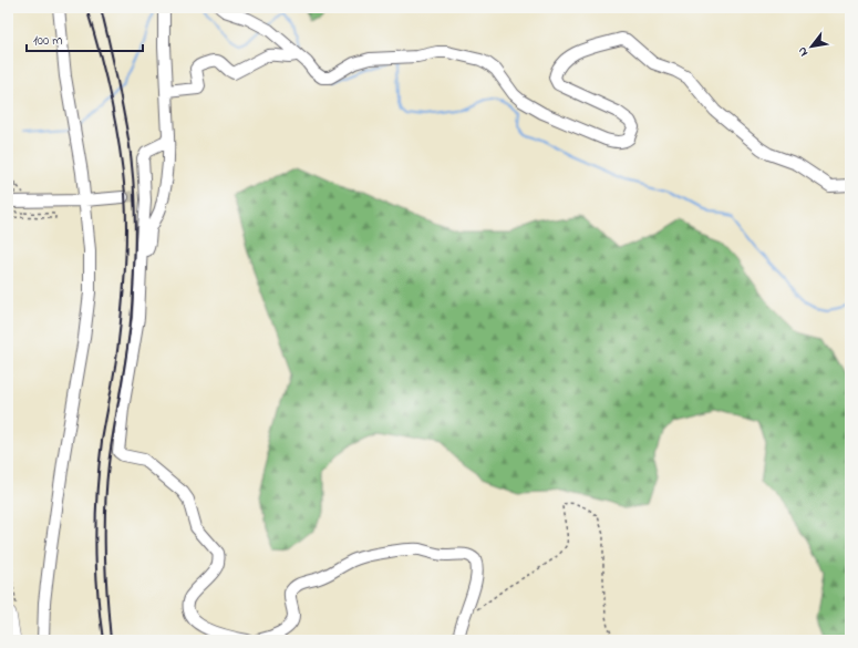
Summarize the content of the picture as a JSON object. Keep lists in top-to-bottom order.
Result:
{
  "scale_bar": "100 m",
  "north": "bottom left"
}
